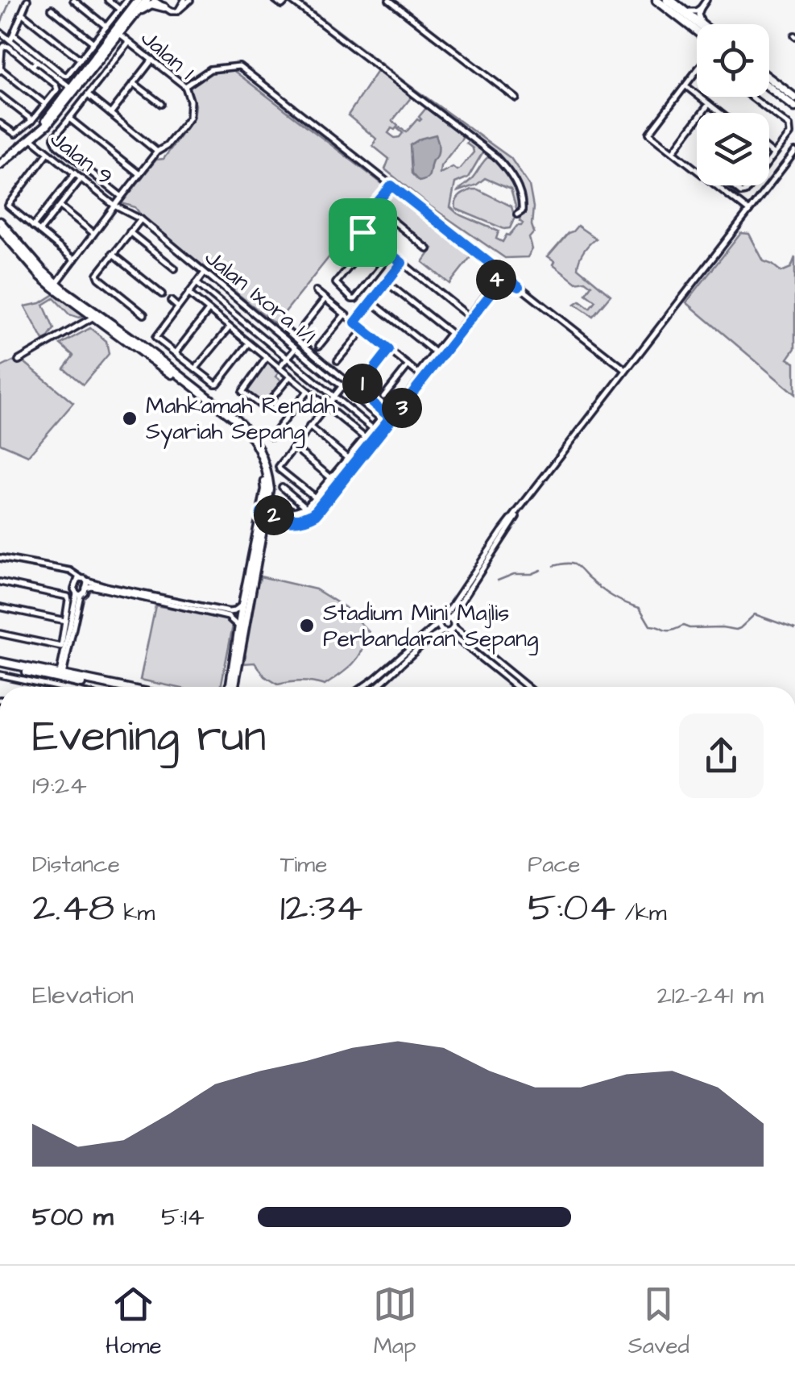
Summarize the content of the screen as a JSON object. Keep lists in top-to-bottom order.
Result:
{
  "streets": {
    "street": ["Jalan 1", "Jalan 9", "Jalan Ixora 1/1"]
  },
  "crossings": [
    ["Jalan 1", "Jalan 9"],
    ["Jalan 1", "Jalan Ixora 1/1"],
    ["Jalan 9", "Jalan Ixora 1/1"]
  ],
  "places": ["Mahkamah Rendah Syariah Sepang", "Stadium Mini Majlis Perbandaran Sepang"],
  "page": {
    "pins": [
      "4",
      "1",
      "3",
      "2"
    ],
    "heading": ["Evening run", "19:24"],
    "stats": [
      ["Distance", "2.48 km"],
      ["Time", "12:34"],
      ["Pace", "5:04 /km"]
    ],
    "chart": ["Elevation", "212–241 m"],
    "list": [
      {
        "name": "500 m",
        "note": "5:14"
      }
    ],
    "tabs": ["Home", "Map", "Saved"]
  }
}
